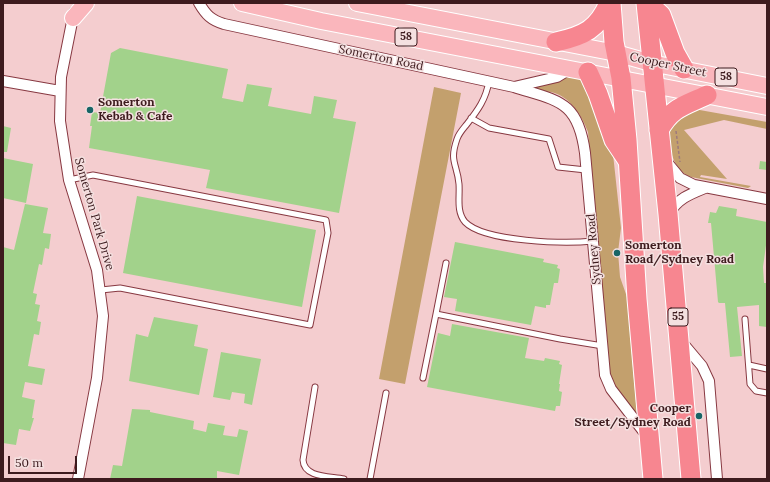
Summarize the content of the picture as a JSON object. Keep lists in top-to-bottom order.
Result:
{
  "streets": {
    "highway": ["55"],
    "main road": ["58", "Somerton Road", "Cooper Street"],
    "street": ["Somerton Park Drive", "Sydney Road"]
  },
  "crossings": [
    ["58", "Cooper Street"],
    ["Somerton Road", "Cooper Street"],
    ["Somerton Road", "Sydney Road"],
    ["Cooper Street", "55"]
  ],
  "places": ["Somerton Kebab & Cafe", "Somerton Road/Sydney Road", "Cooper Street/Sydney Road"],
  "scale_bar": "50 m"
}
